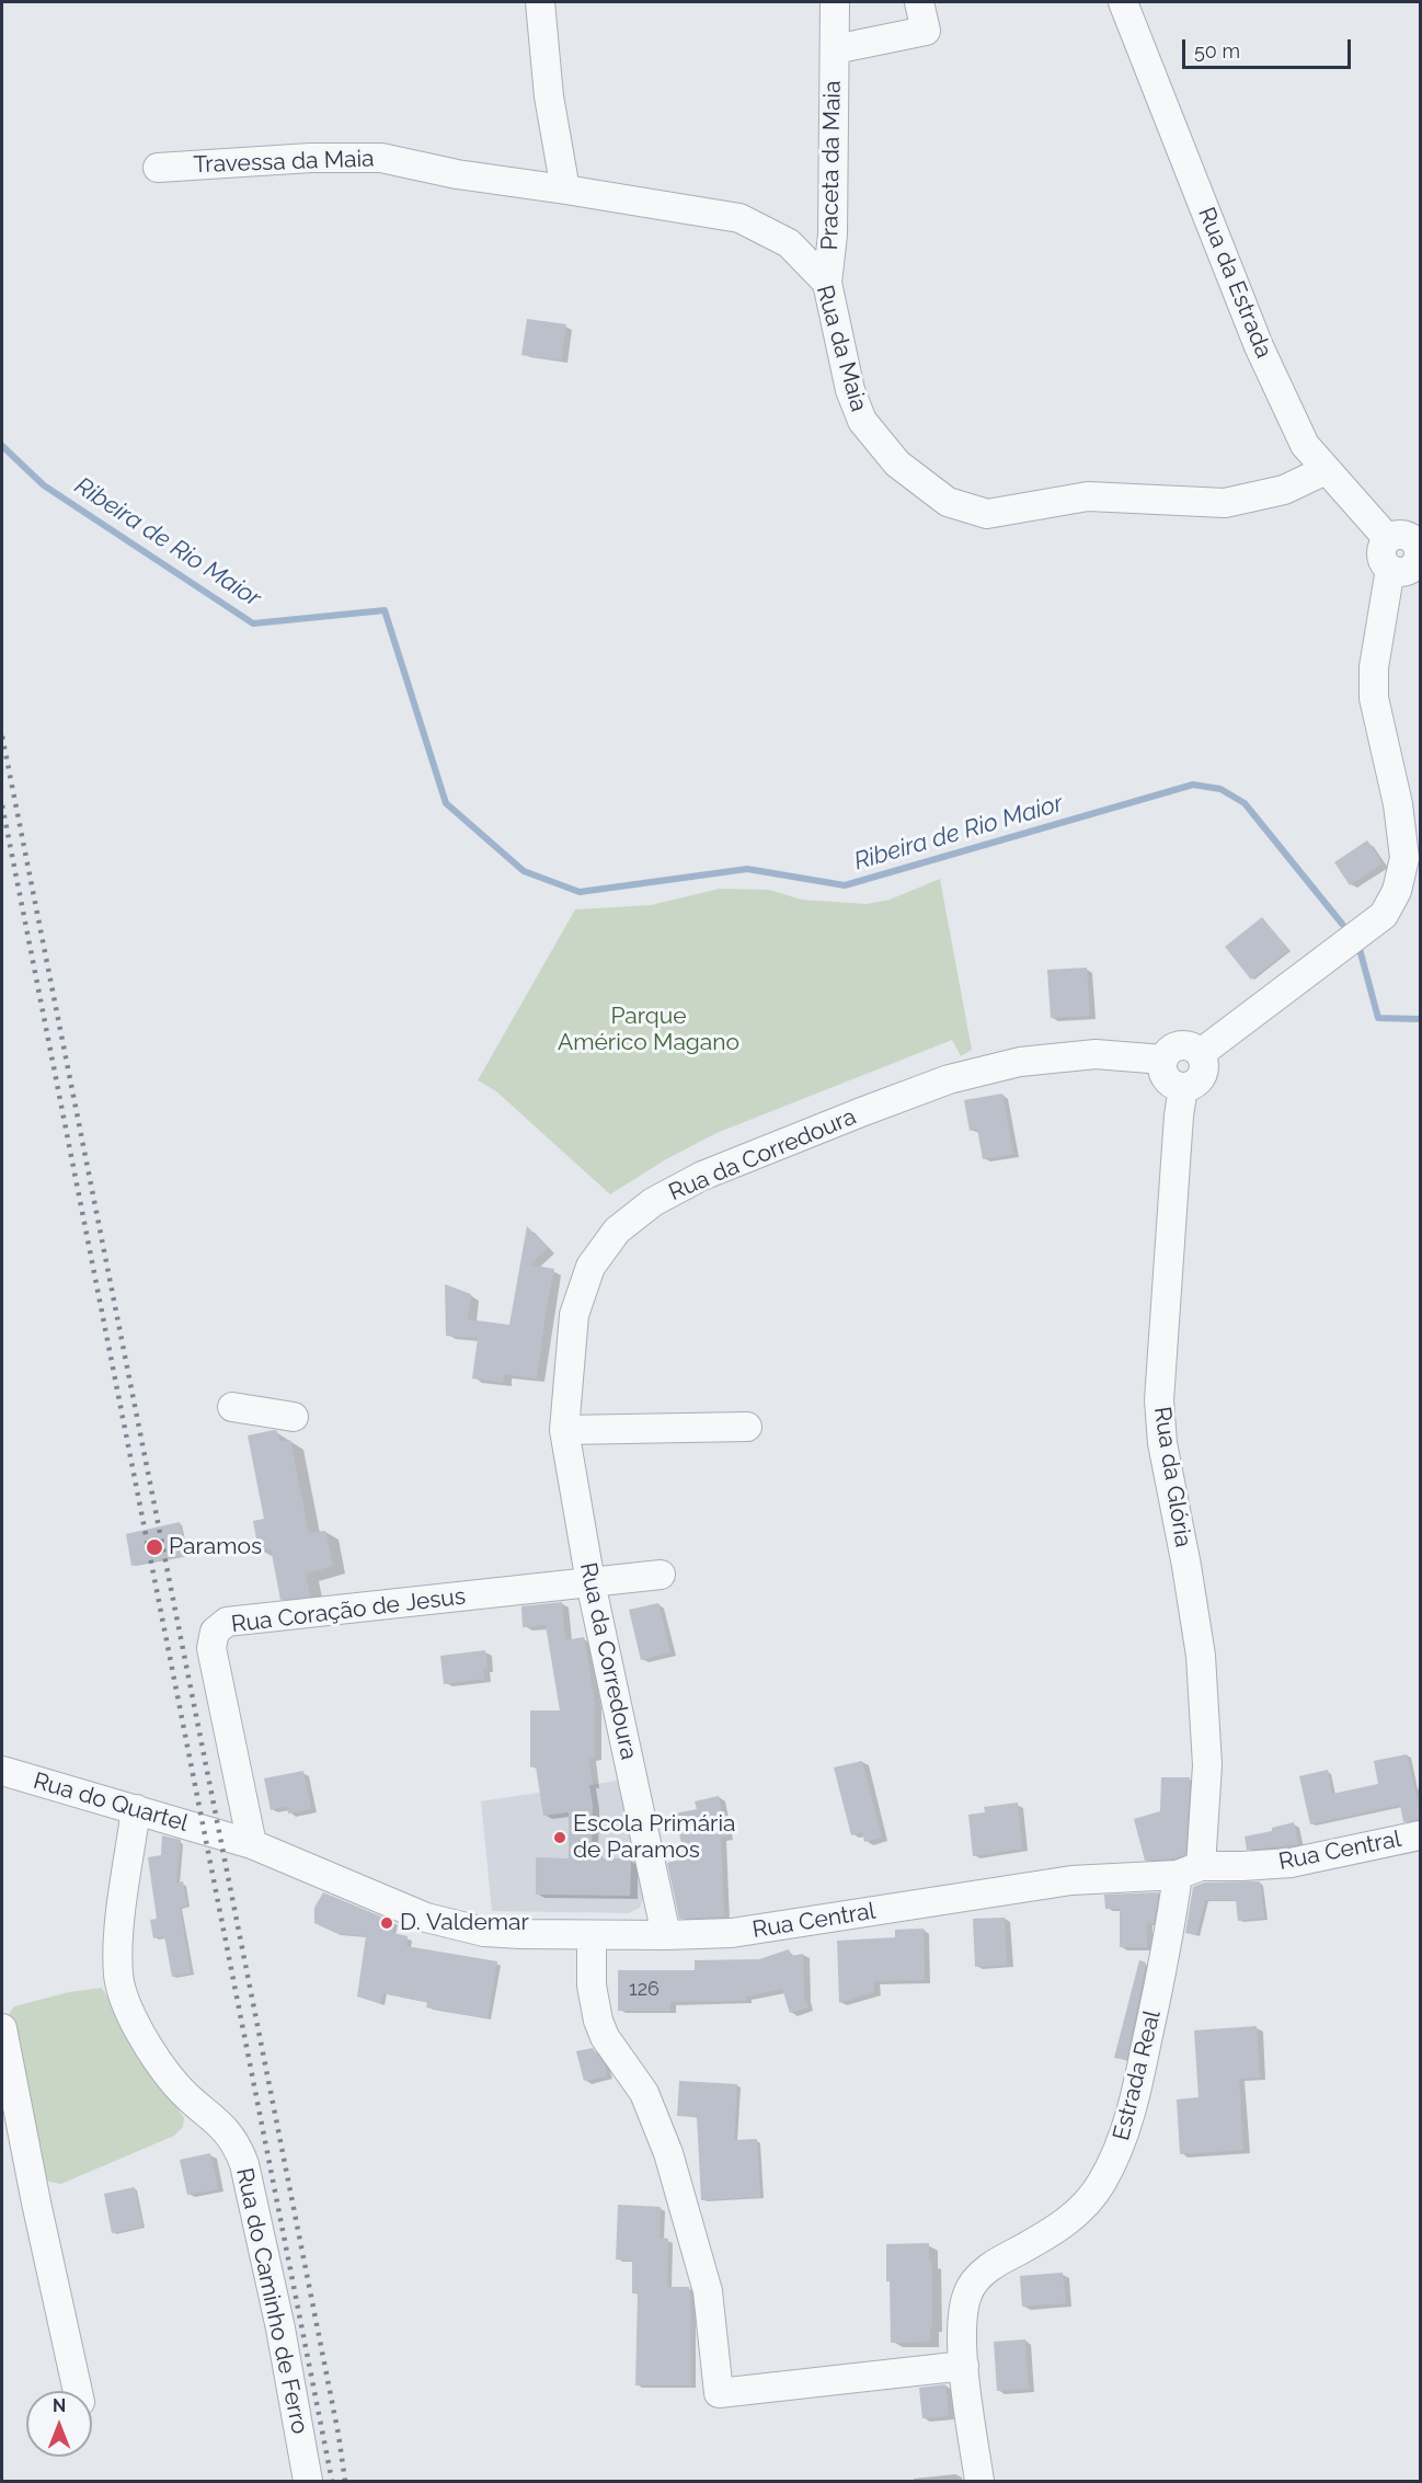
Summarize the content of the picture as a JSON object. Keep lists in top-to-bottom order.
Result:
{
  "streets": {
    "street": [
      "Travessa da Maia",
      "Praceta da Maia",
      "Rua da Estrada",
      "Rua da Maia",
      "Rua da Corredoura",
      "Rua da Glória",
      "Rua Coração de Jesus",
      "Rua do Quartel",
      "Rua Central",
      "Estrada Real",
      "Rua do Caminho de Ferro"
    ]
  },
  "crossings": [
    ["Travessa da Maia", "Rua da Maia"],
    ["Praceta da Maia", "Rua da Maia"],
    ["Rua da Estrada", "Rua da Maia"],
    ["Rua da Corredoura", "Rua da Glória"],
    ["Rua da Corredoura", "Rua Coração de Jesus"],
    ["Rua da Corredoura", "Rua Central"],
    ["Rua da Glória", "Rua Central"],
    ["Rua da Glória", "Estrada Real"],
    ["Rua Coração de Jesus", "Rua Central"],
    ["Rua do Quartel", "Rua Central"],
    ["Rua do Quartel", "Rua do Caminho de Ferro"],
    ["Rua Central", "Estrada Real"]
  ],
  "water": ["Ribeira de Rio Maior"],
  "parks": ["Parque Américo Magano"],
  "places": ["Paramos", "Escola Primária de Paramos", "D. Valdemar"],
  "house_numbers": ["126"],
  "scale_bar": "50 m",
  "north": "top"
}
